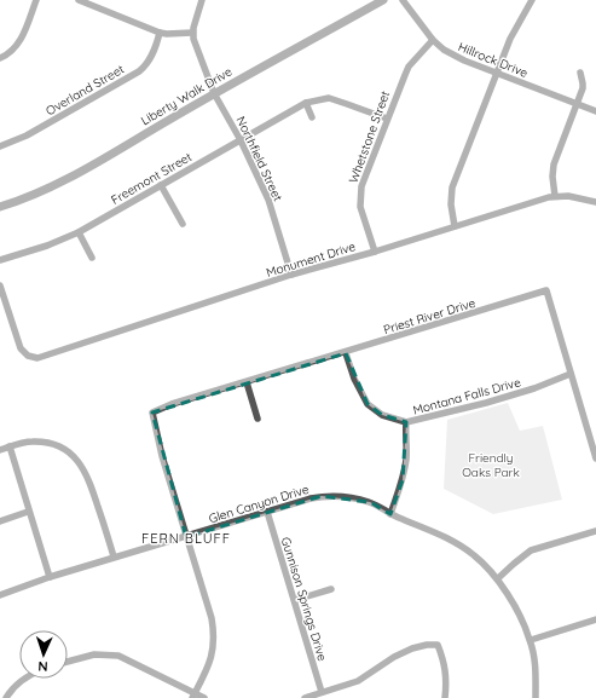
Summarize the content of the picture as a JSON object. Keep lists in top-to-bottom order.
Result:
{
  "streets": {
    "street": [
      "Hillrock Drive",
      "Overland Street",
      "Liberty Walk Drive",
      "Whetstone Street",
      "Northfield Street",
      "Freemont Street",
      "Monument Drive",
      "Priest River Drive",
      "Montana Falls Drive",
      "Glen Canyon Drive",
      "Gunnison Springs Drive"
    ]
  },
  "crossings": [
    ["Hillrock Drive", "Whetstone Street"],
    ["Liberty Walk Drive", "Northfield Street"],
    ["Whetstone Street", "Freemont Street"],
    ["Whetstone Street", "Monument Drive"],
    ["Northfield Street", "Freemont Street"],
    ["Northfield Street", "Monument Drive"],
    ["Priest River Drive", "Montana Falls Drive"],
    ["Priest River Drive", "Glen Canyon Drive"],
    ["Glen Canyon Drive", "Gunnison Springs Drive"]
  ],
  "districts": ["FERN BLUFF"],
  "parks": ["Friendly Oaks Park"],
  "north": "bottom"
}
